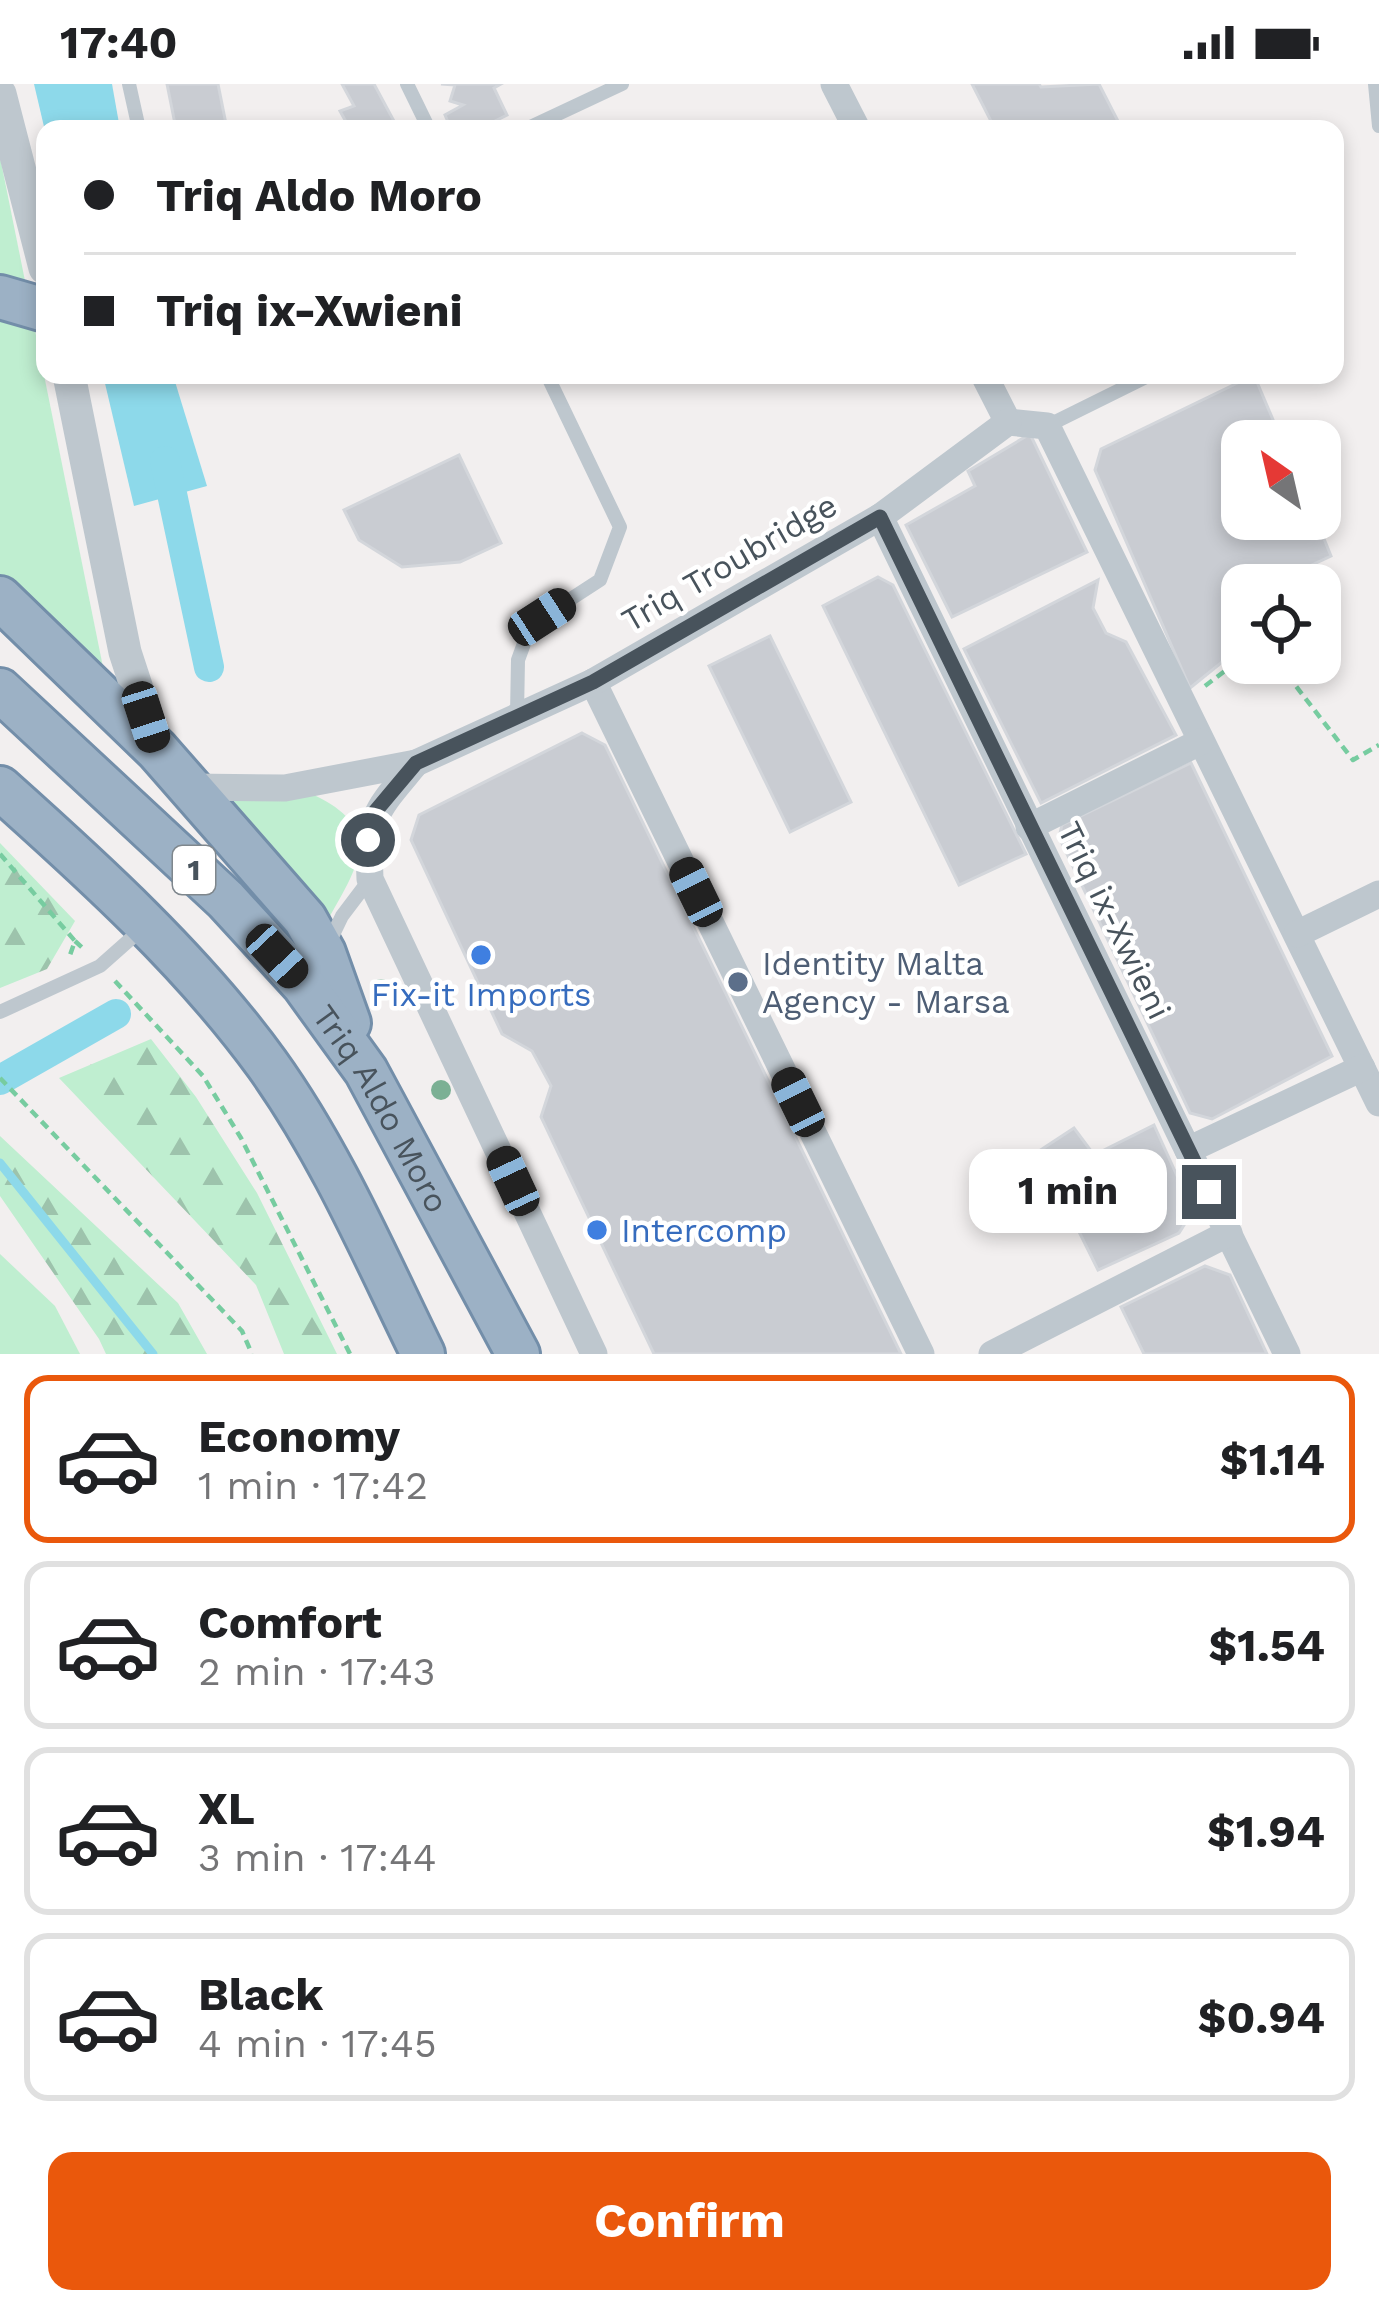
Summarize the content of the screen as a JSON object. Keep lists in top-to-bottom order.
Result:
{
  "streets": {
    "highway": ["1", "Triq Aldo Moro"],
    "street": ["Triq Troubridge", "Triq ix-Xwieni"]
  },
  "crossings": [
    ["Triq Troubridge", "Triq ix-Xwieni"]
  ],
  "places": ["Fix-it Imports", "Identity Malta Agency - Marsa", "Intercomp"],
  "north": "top left",
  "page": {
    "status": "17:40",
    "banner": ["Triq Aldo Moro", "Triq ix-Xwieni"],
    "bubble": "1 min",
    "list": [
      {
        "name": "Economy",
        "note": "1 min · 17:42",
        "value": "$1.14"
      },
      {
        "name": "Comfort",
        "note": "2 min · 17:43",
        "value": "$1.54"
      },
      {
        "name": "XL",
        "note": "3 min · 17:44",
        "value": "$1.94"
      },
      {
        "name": "Black",
        "note": "4 min · 17:45",
        "value": "$0.94"
      }
    ],
    "buttons": "Confirm"
  }
}
